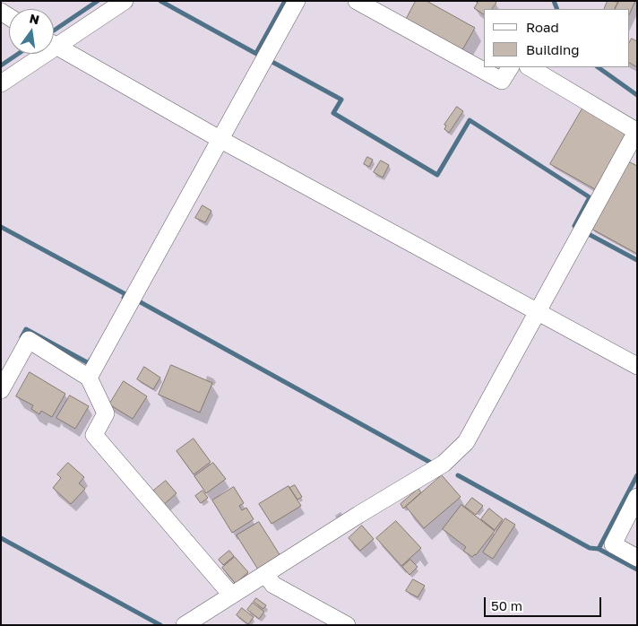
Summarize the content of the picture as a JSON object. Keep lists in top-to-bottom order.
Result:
{
  "legend": ["Road", "Building"],
  "scale_bar": "50 m",
  "north": "top"
}
